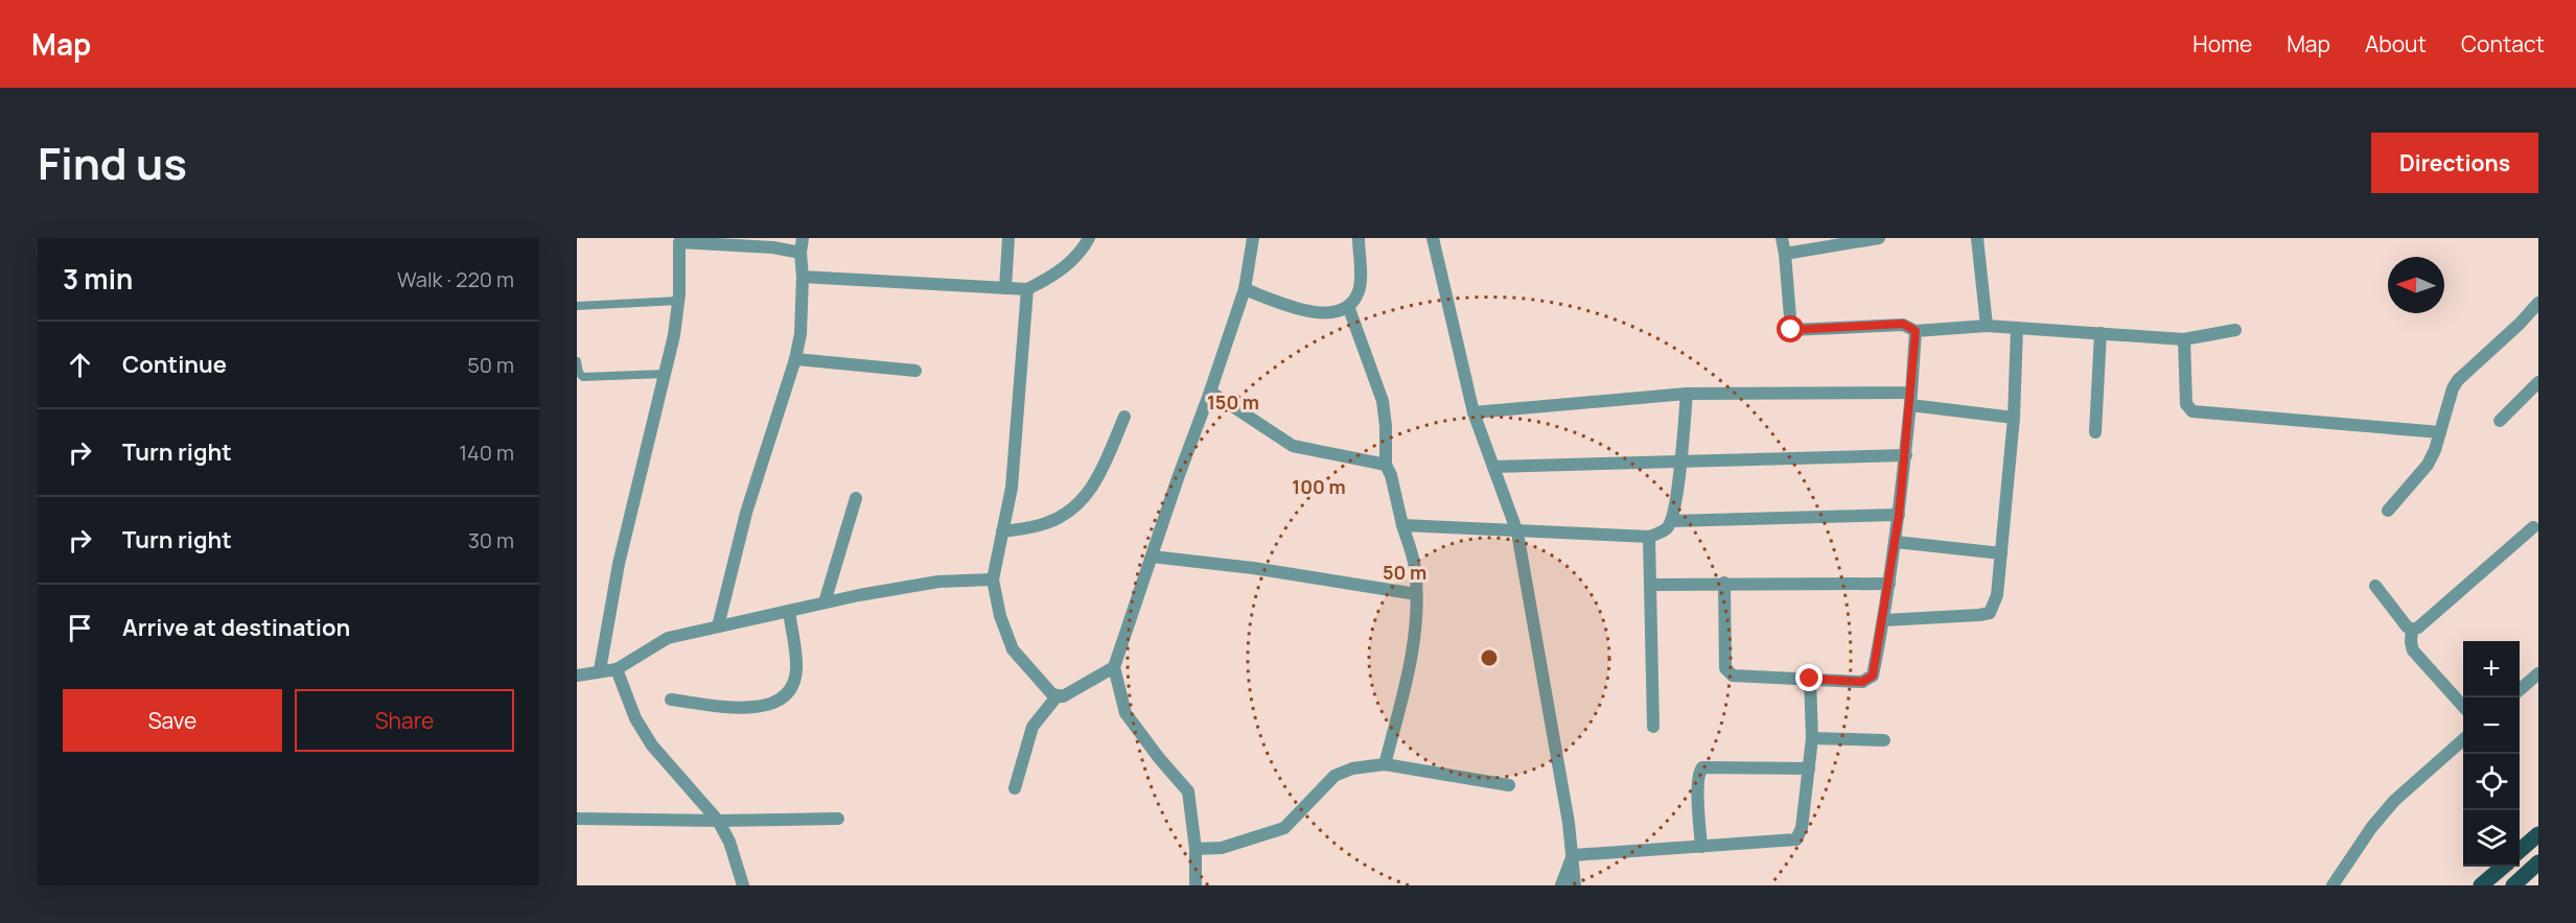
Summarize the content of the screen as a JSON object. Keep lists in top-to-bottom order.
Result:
{
  "north": "left",
  "page": {
    "header": "Map",
    "nav": [
      "Home",
      "Map",
      "About",
      "Contact"
    ],
    "title": "Find us",
    "buttons": [
      "Directions",
      ["Save", "Share"]
    ],
    "heading": ["3 min", "Walk · 220 m"],
    "list": [
      ["Continue", "50 m"],
      ["Turn right", "140 m"],
      ["Turn right", "30 m"],
      "Arrive at destination"
    ],
    "map_buttons": ["+", "−"]
  },
  "rings": ["150 m", "100 m", "50 m"]
}
